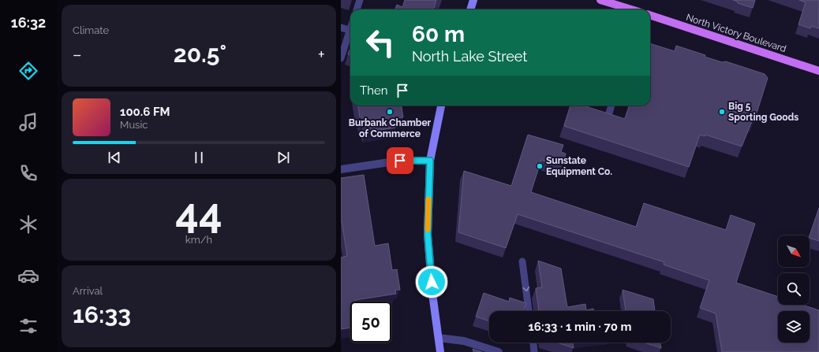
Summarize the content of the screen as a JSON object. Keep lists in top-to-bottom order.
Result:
{
  "streets": {
    "main road": ["North Victory Boulevard"]
  },
  "places": ["Burbank Chamber of Commerce", "Big 5 Sporting Goods", "Sunstate Equipment Co."],
  "north": "bottom right",
  "page": {
    "tabs": "16:32",
    "tile": [
      "Climate",
      ["44", "km/h"],
      ["Arrival", "16:33"]
    ],
    "turn": ["60 m", "North Lake Street"],
    "heat": ["−", "20.5°", "+"],
    "then": "Then",
    "song": ["100.6 FM", "Music"],
    "limit": "50",
    "trip": "16:33 · 1 min · 70 m"
  }
}
